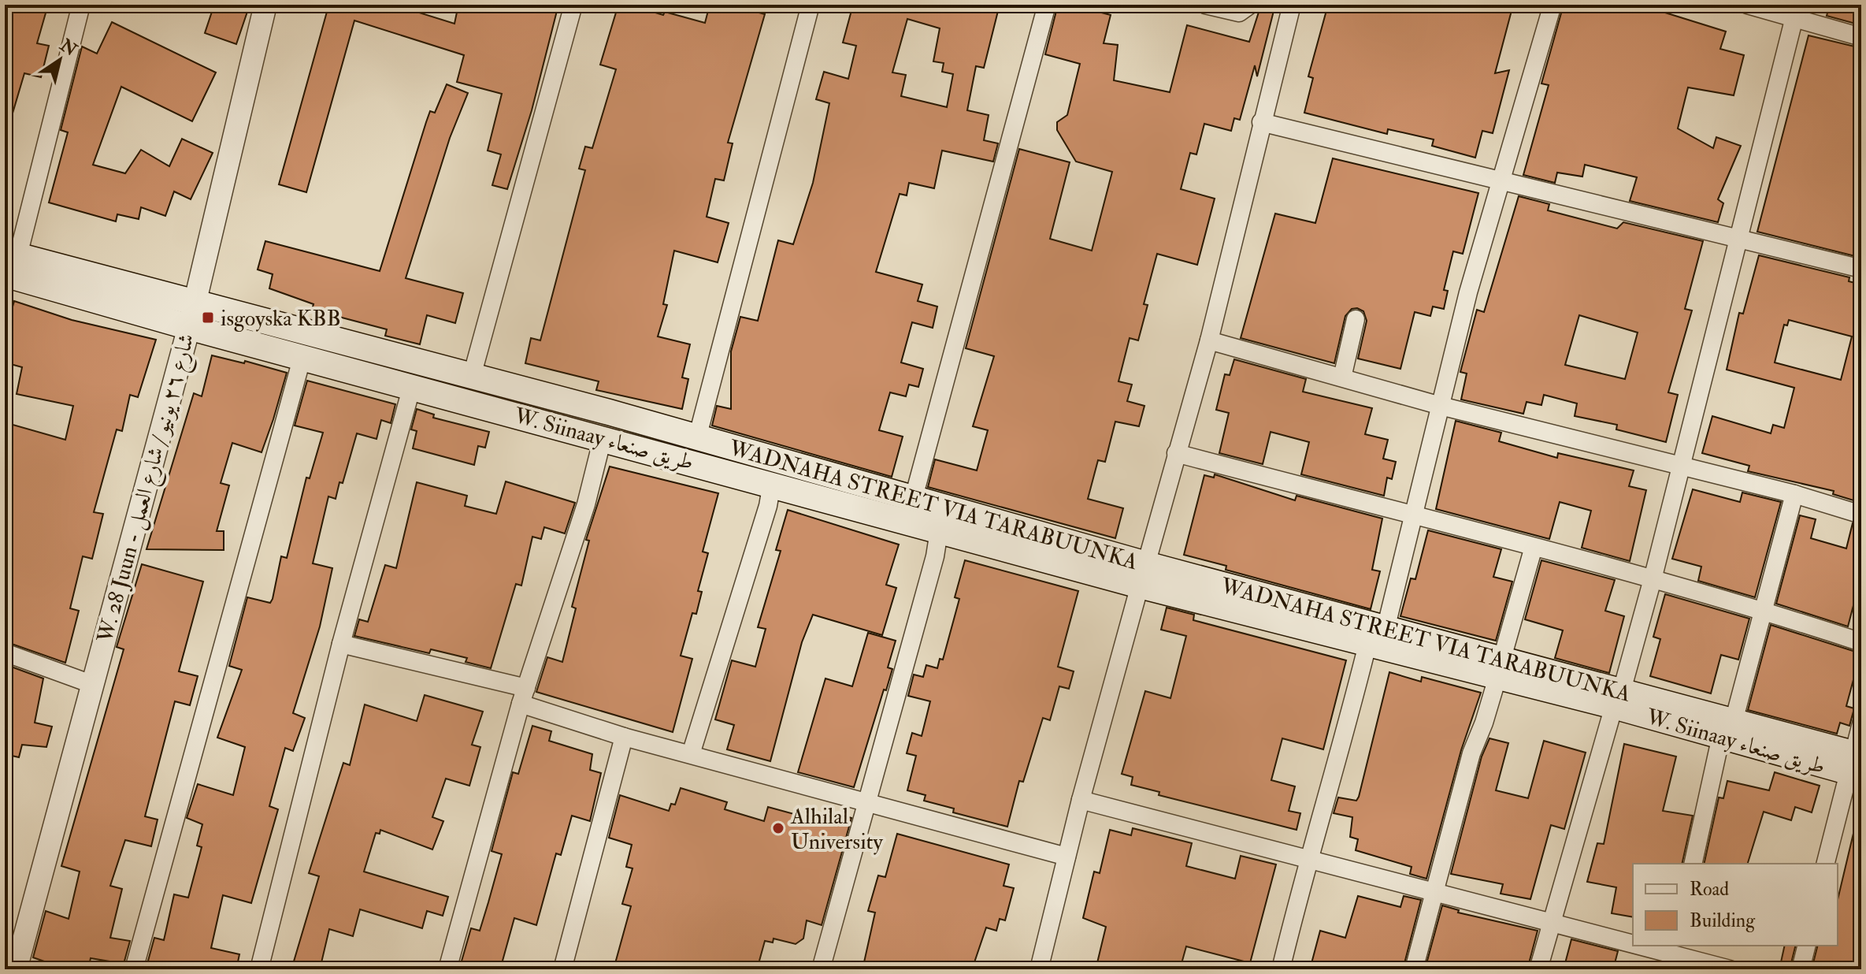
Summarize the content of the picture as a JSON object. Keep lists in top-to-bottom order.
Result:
{
  "streets": {
    "main road": ["W. Siinaay طريق صنعاء", "WADNAHA STREET VIA TARABUUNKA"],
    "street": ["W. 28 Juun - شارع ٢٦ يونيو / شارع العمل"]
  },
  "crossings": [
    ["W. Siinaay طريق صنعاء", "W. 28 Juun - شارع ٢٦ يونيو / شارع العمل"],
    ["W. Siinaay طريق صنعاء", "WADNAHA STREET VIA TARABUUNKA"],
    ["W. 28 Juun - شارع ٢٦ يونيو / شارع العمل", "WADNAHA STREET VIA TARABUUNKA"]
  ],
  "places": {
    "transit": ["isgoyska KBB"],
    "other": ["Alhilal University"]
  },
  "legend": ["Road", "Building"],
  "north": "top right"
}
